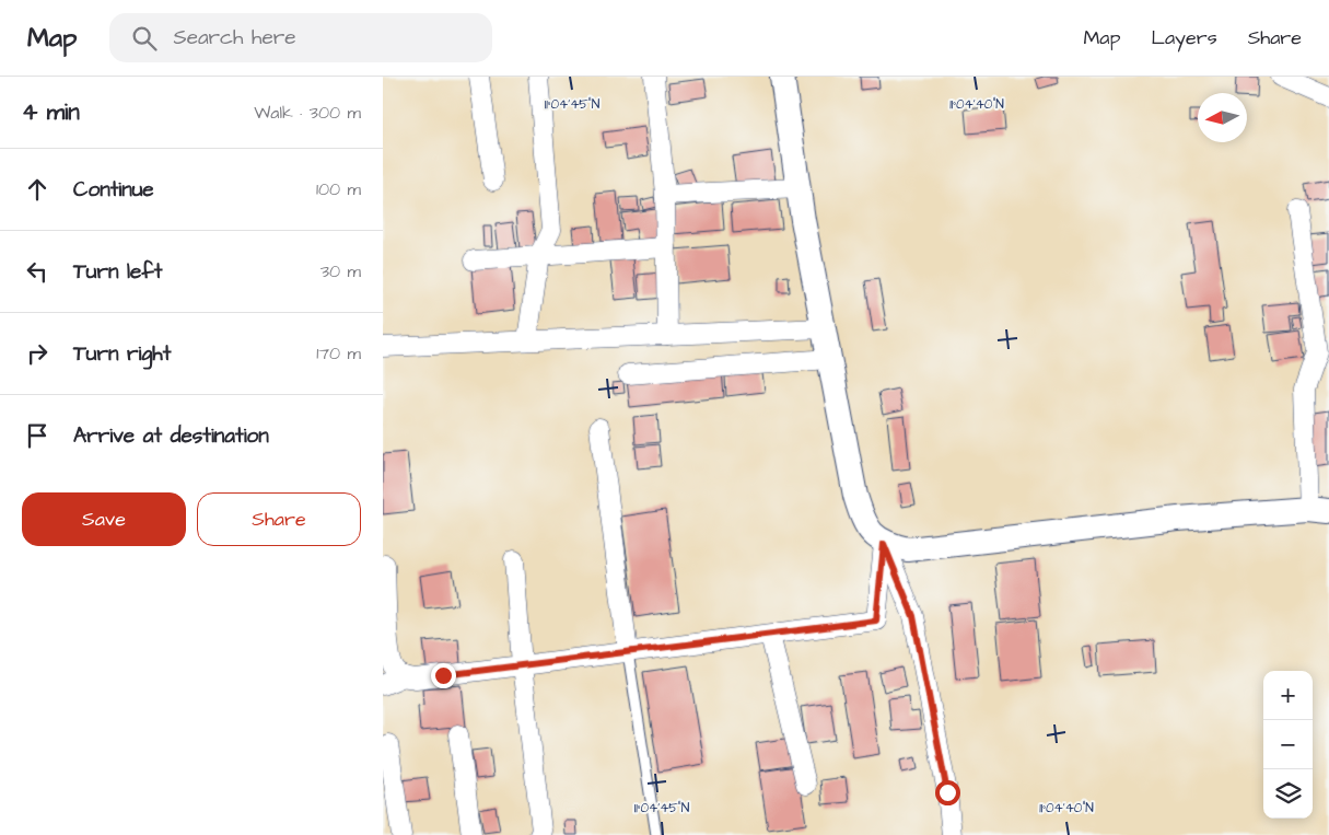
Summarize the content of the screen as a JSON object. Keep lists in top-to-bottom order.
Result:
{
  "north": "left",
  "page": {
    "header": "Map",
    "search": "Search here",
    "nav": ["Map", "Layers", "Share"],
    "heading": ["4 min", "Walk · 300 m"],
    "list": [
      ["Continue", "100 m"],
      ["Turn left", "30 m"],
      ["Turn right", "170 m"],
      "Arrive at destination"
    ],
    "buttons": ["Save", "Share"],
    "map_buttons": ["+", "−"]
  },
  "coordinates": ["11°04'45\"N", "11°04'40\"N"]
}
